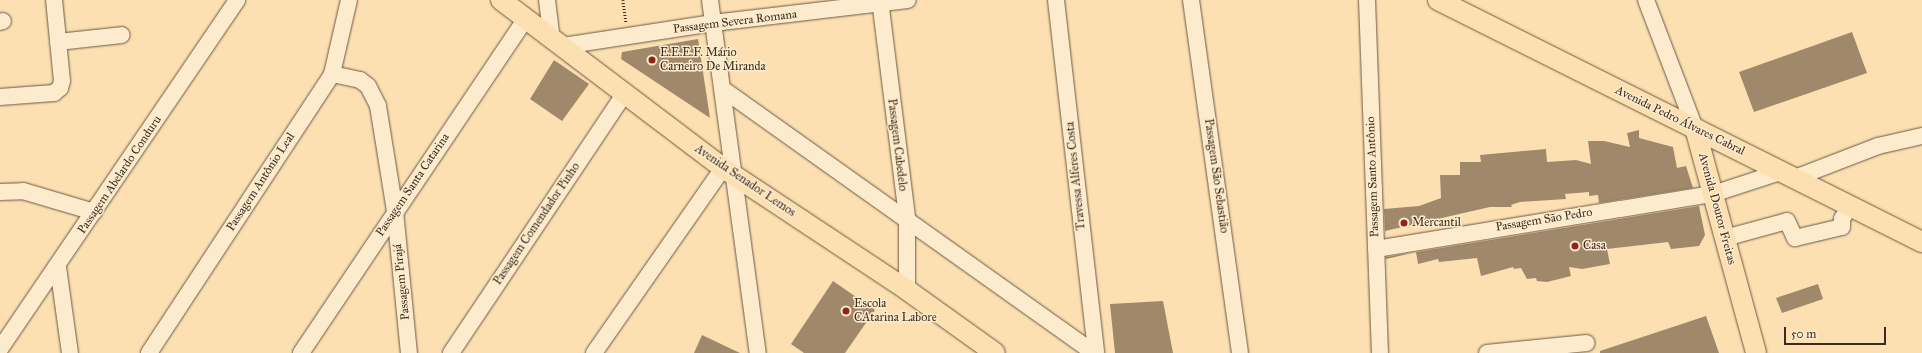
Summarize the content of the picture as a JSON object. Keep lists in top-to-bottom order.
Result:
{
  "streets": {
    "main road": ["Avenida Pedro Álvares Cabral", "Avenida Senador Lemos", "Avenida Doutor Freitas"],
    "street": [
      "Passagem Severa Romana",
      "Passagem Cabedelo",
      "Passagem Abelardo Conduru",
      "Travessa Alferes Costa",
      "Passagem São Sebastião",
      "Passagem Santo Antônio",
      "Passagem Antônio Leal",
      "Passagem Santa Catarina",
      "Passagem São Pedro",
      "Passagem Comendador Pinho",
      "Passagem Pirajá"
    ]
  },
  "crossings": [
    ["Passagem Severa Romana", "Passagem Cabedelo"],
    ["Passagem Severa Romana", "Avenida Senador Lemos"],
    ["Avenida Pedro Álvares Cabral", "Avenida Doutor Freitas"],
    ["Avenida Pedro Álvares Cabral", "Passagem São Pedro"],
    ["Passagem Cabedelo", "Avenida Senador Lemos"],
    ["Passagem Santo Antônio", "Passagem São Pedro"],
    ["Avenida Senador Lemos", "Passagem Santa Catarina"],
    ["Avenida Senador Lemos", "Passagem Comendador Pinho"],
    ["Passagem Antônio Leal", "Passagem Pirajá"],
    ["Passagem Santa Catarina", "Passagem Pirajá"],
    ["Avenida Doutor Freitas", "Passagem São Pedro"]
  ],
  "places": [
    "E.E.E.F. Mário Carneiro De Miranda",
    "Mercantil",
    "Casa",
    "Escola CAtarina Labore"
  ],
  "scale_bar": "50 m"
}
